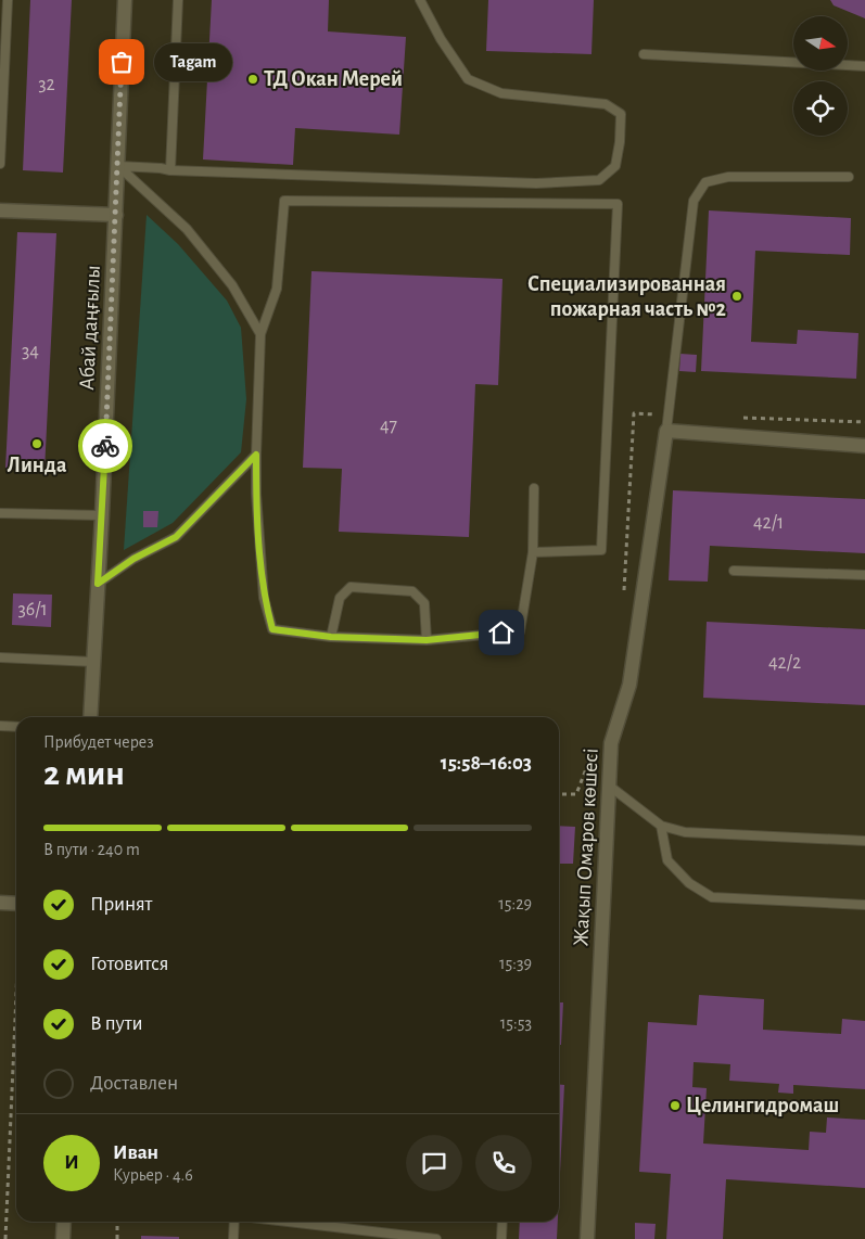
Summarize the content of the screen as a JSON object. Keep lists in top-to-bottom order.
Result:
{
  "streets": {
    "street": ["Абай даңғылы", "Жақып Омаров көшесі"]
  },
  "places": [
    "Tagam",
    "ТД Окан Мерей",
    "Специализированная пожарная часть №2",
    "Линда",
    "Целингидромаш"
  ],
  "house_numbers": [
    "32",
    "34",
    "47",
    "42/1",
    "36/1",
    "42/2"
  ],
  "north": "right",
  "page": {
    "bubble": "Tagam",
    "heading": ["2 мин", "Прибудет через", "15:58–16:03"],
    "panel": ["Иван", "Курьер · 4.6"],
    "bar": "В пути · 240 m",
    "list": [
      ["Принят", "15:29"],
      ["Готовится", "15:39"],
      ["В пути", "15:53"],
      "Доставлен"
    ],
    "round": "И"
  }
}
